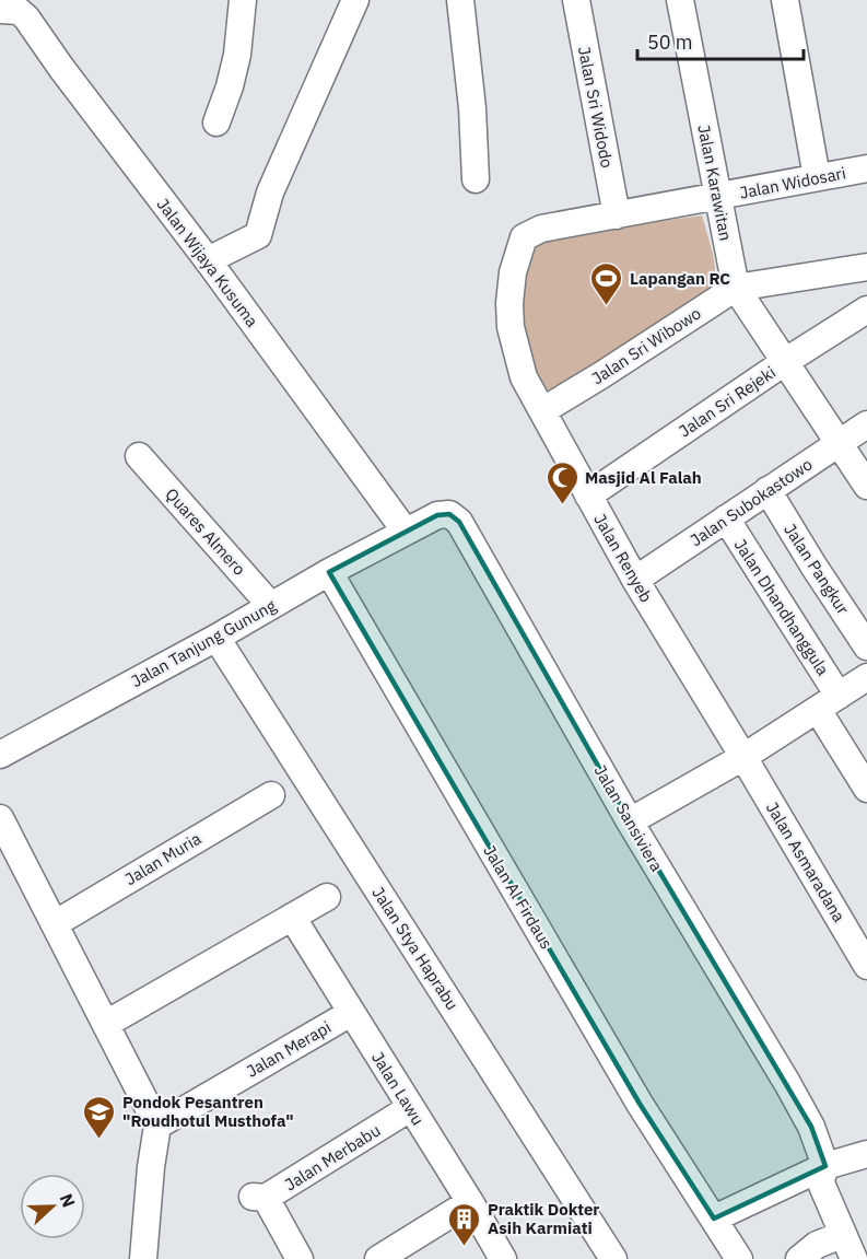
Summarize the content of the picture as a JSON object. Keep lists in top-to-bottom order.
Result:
{
  "streets": {
    "street": [
      "Jalan Sri Widodo",
      "Jalan Karawitan",
      "Jalan Widosari",
      "Jalan Wijaya Kusuma",
      "Jalan Sri Wibowo",
      "Jalan Sri Rejeki",
      "Jalan Subokastowo",
      "Quares Almero",
      "Jalan Renyeb",
      "Jalan Pangkur",
      "Jalan Dhandhanggula",
      "Jalan Tanjung Gunung",
      "Jalan Sansiviera",
      "Jalan Muria",
      "Jalan Asmaradana",
      "Jalan Al Firdaus",
      "Jalan Stya Haprabu",
      "Jalan Merapi",
      "Jalan Lawu",
      "Jalan Merbabu"
    ]
  },
  "crossings": [
    ["Jalan Sri Widodo", "Jalan Renyeb"],
    ["Jalan Karawitan", "Jalan Widosari"],
    ["Jalan Karawitan", "Jalan Sri Wibowo"],
    ["Jalan Karawitan", "Jalan Sri Rejeki"],
    ["Jalan Karawitan", "Jalan Subokastowo"],
    ["Jalan Karawitan", "Jalan Renyeb"],
    ["Jalan Widosari", "Jalan Renyeb"],
    ["Jalan Wijaya Kusuma", "Jalan Tanjung Gunung"],
    ["Jalan Wijaya Kusuma", "Jalan Sansiviera"],
    ["Jalan Sri Wibowo", "Jalan Renyeb"],
    ["Jalan Sri Rejeki", "Jalan Renyeb"],
    ["Jalan Subokastowo", "Jalan Renyeb"],
    ["Jalan Subokastowo", "Jalan Pangkur"],
    ["Jalan Subokastowo", "Jalan Dhandhanggula"],
    ["Quares Almero", "Jalan Tanjung Gunung"],
    ["Jalan Renyeb", "Jalan Asmaradana"],
    ["Jalan Tanjung Gunung", "Jalan Sansiviera"],
    ["Jalan Tanjung Gunung", "Jalan Al Firdaus"],
    ["Jalan Tanjung Gunung", "Jalan Stya Haprabu"],
    ["Jalan Merapi", "Jalan Lawu"],
    ["Jalan Lawu", "Jalan Merbabu"]
  ],
  "places": {
    "sports": ["Lapangan RC"],
    "mosque": ["Masjid Al Falah"],
    "school or university": ["Pondok Pesantren \"Roudhotul Musthofa\""],
    "building": ["Praktik Dokter Asih Karmiati"]
  },
  "scale_bar": "50 m",
  "north": "right"
}
